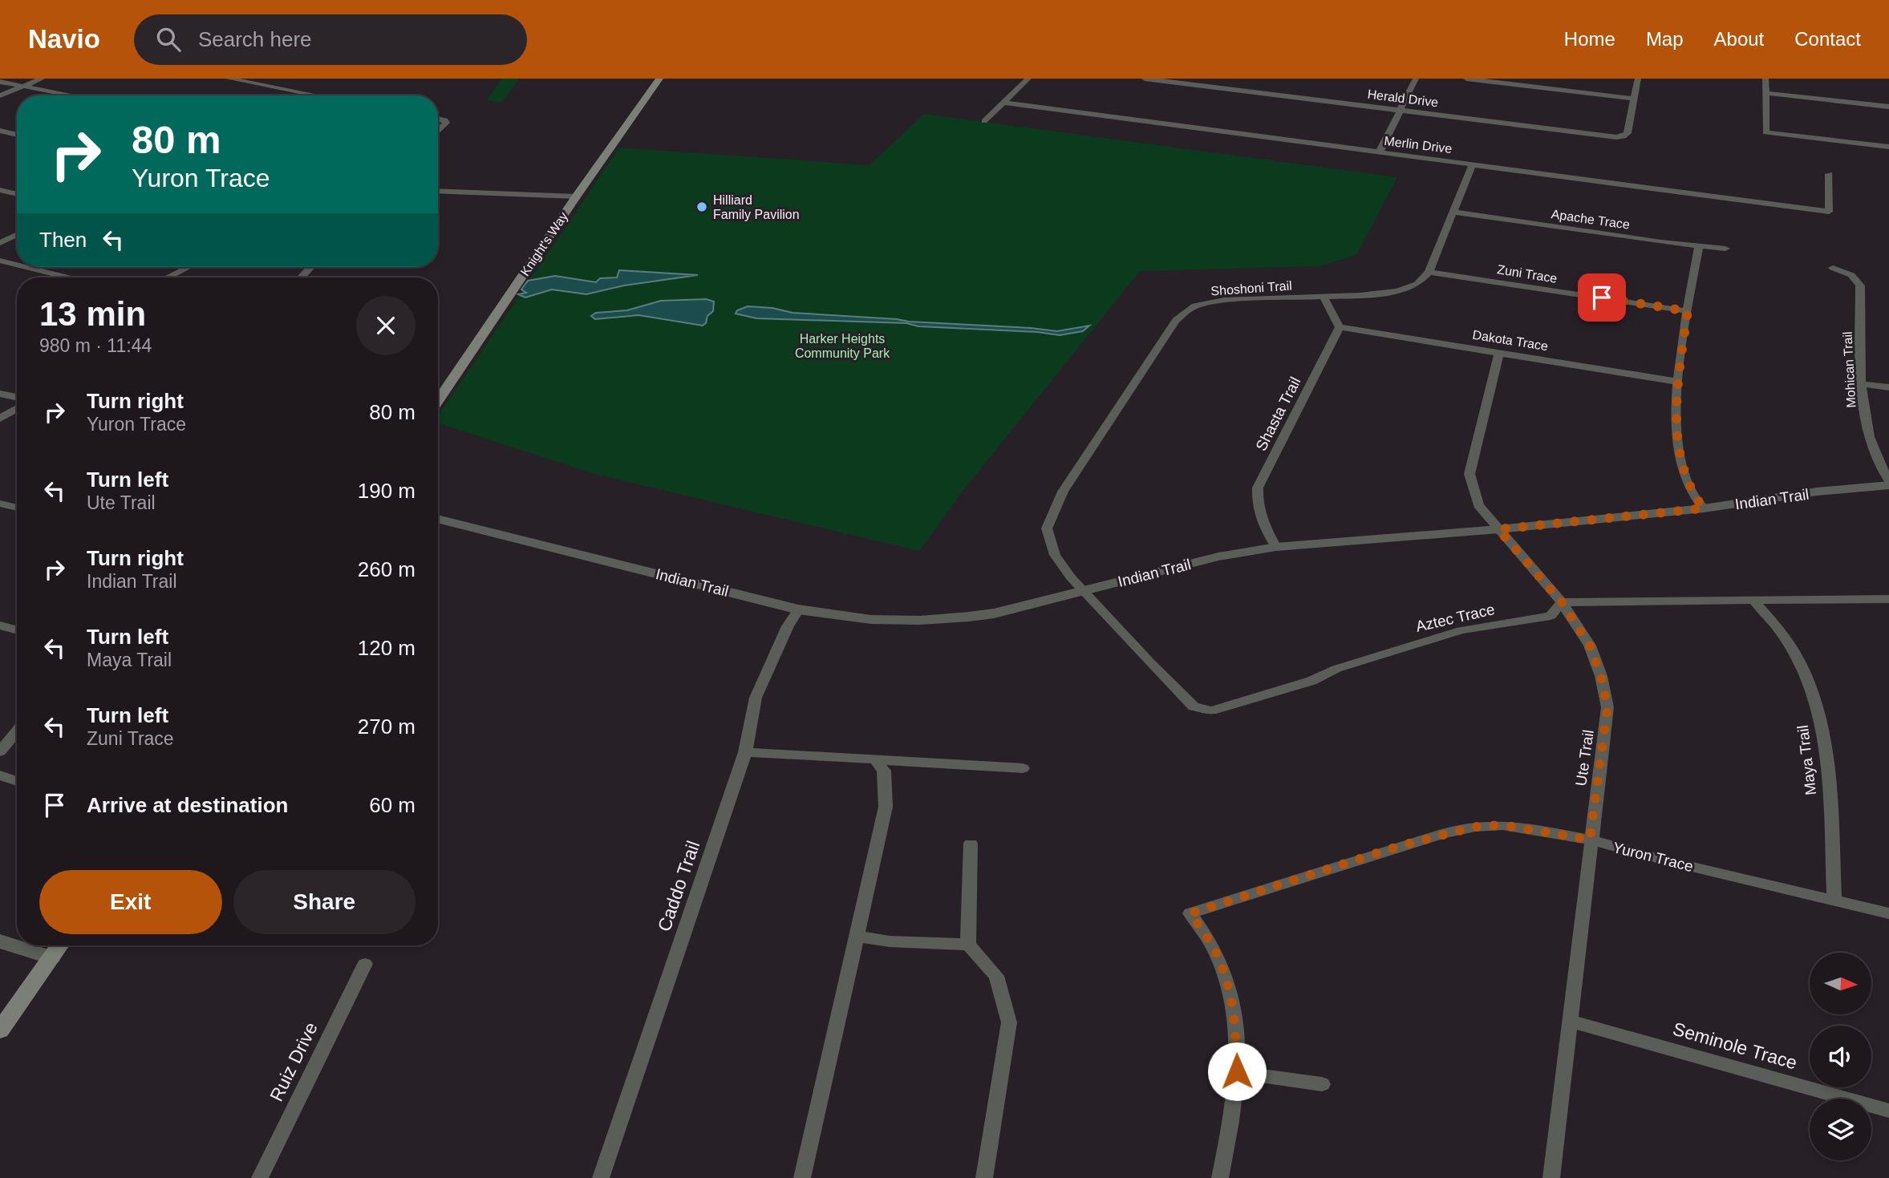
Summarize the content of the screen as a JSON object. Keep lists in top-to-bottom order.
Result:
{
  "streets": {
    "main road": ["Knight's Way"],
    "street": [
      "Herald Drive",
      "Merlin Drive",
      "Apache Trace",
      "Zuni Trace",
      "Shoshoni Trail",
      "Dakota Trace",
      "Mohican Trail",
      "Shasta Trail",
      "Indian Trail",
      "Aztec Trace",
      "Ute Trail",
      "Maya Trail",
      "Yuron Trace",
      "Caddo Trail",
      "Seminole Trace",
      "Ruiz Drive"
    ]
  },
  "crossings": [
    ["Zuni Trace", "Shoshoni Trail"],
    ["Shoshoni Trail", "Indian Trail"],
    ["Shoshoni Trail", "Aztec Trace"],
    ["Dakota Trace", "Shasta Trail"],
    ["Dakota Trace", "Ute Trail"],
    ["Shasta Trail", "Indian Trail"],
    ["Indian Trail", "Aztec Trace"],
    ["Indian Trail", "Ute Trail"],
    ["Indian Trail", "Caddo Trail"],
    ["Aztec Trace", "Ute Trail"],
    ["Ute Trail", "Yuron Trace"],
    ["Ute Trail", "Seminole Trace"],
    ["Maya Trail", "Yuron Trace"]
  ],
  "parks": ["Harker Heights Community Park"],
  "places": ["Hilliard Family Pavilion"],
  "north": "right",
  "page": {
    "header": "Navio",
    "search": "Search here",
    "nav": [
      "Home",
      "Map",
      "About",
      "Contact"
    ],
    "turn": ["80 m", "Yuron Trace"],
    "then": "Then",
    "heading": ["13 min", "980 m · 11:44"],
    "list": [
      {
        "name": "Turn right",
        "note": "Yuron Trace",
        "value": "80 m"
      },
      {
        "name": "Turn left",
        "note": "Ute Trail",
        "value": "190 m"
      },
      {
        "name": "Turn right",
        "note": "Indian Trail",
        "value": "260 m"
      },
      {
        "name": "Turn left",
        "note": "Maya Trail",
        "value": "120 m"
      },
      {
        "name": "Turn left",
        "note": "Zuni Trace",
        "value": "270 m"
      },
      {
        "name": "Arrive at destination",
        "value": "60 m"
      }
    ],
    "buttons": ["Exit", "Share"]
  }
}
